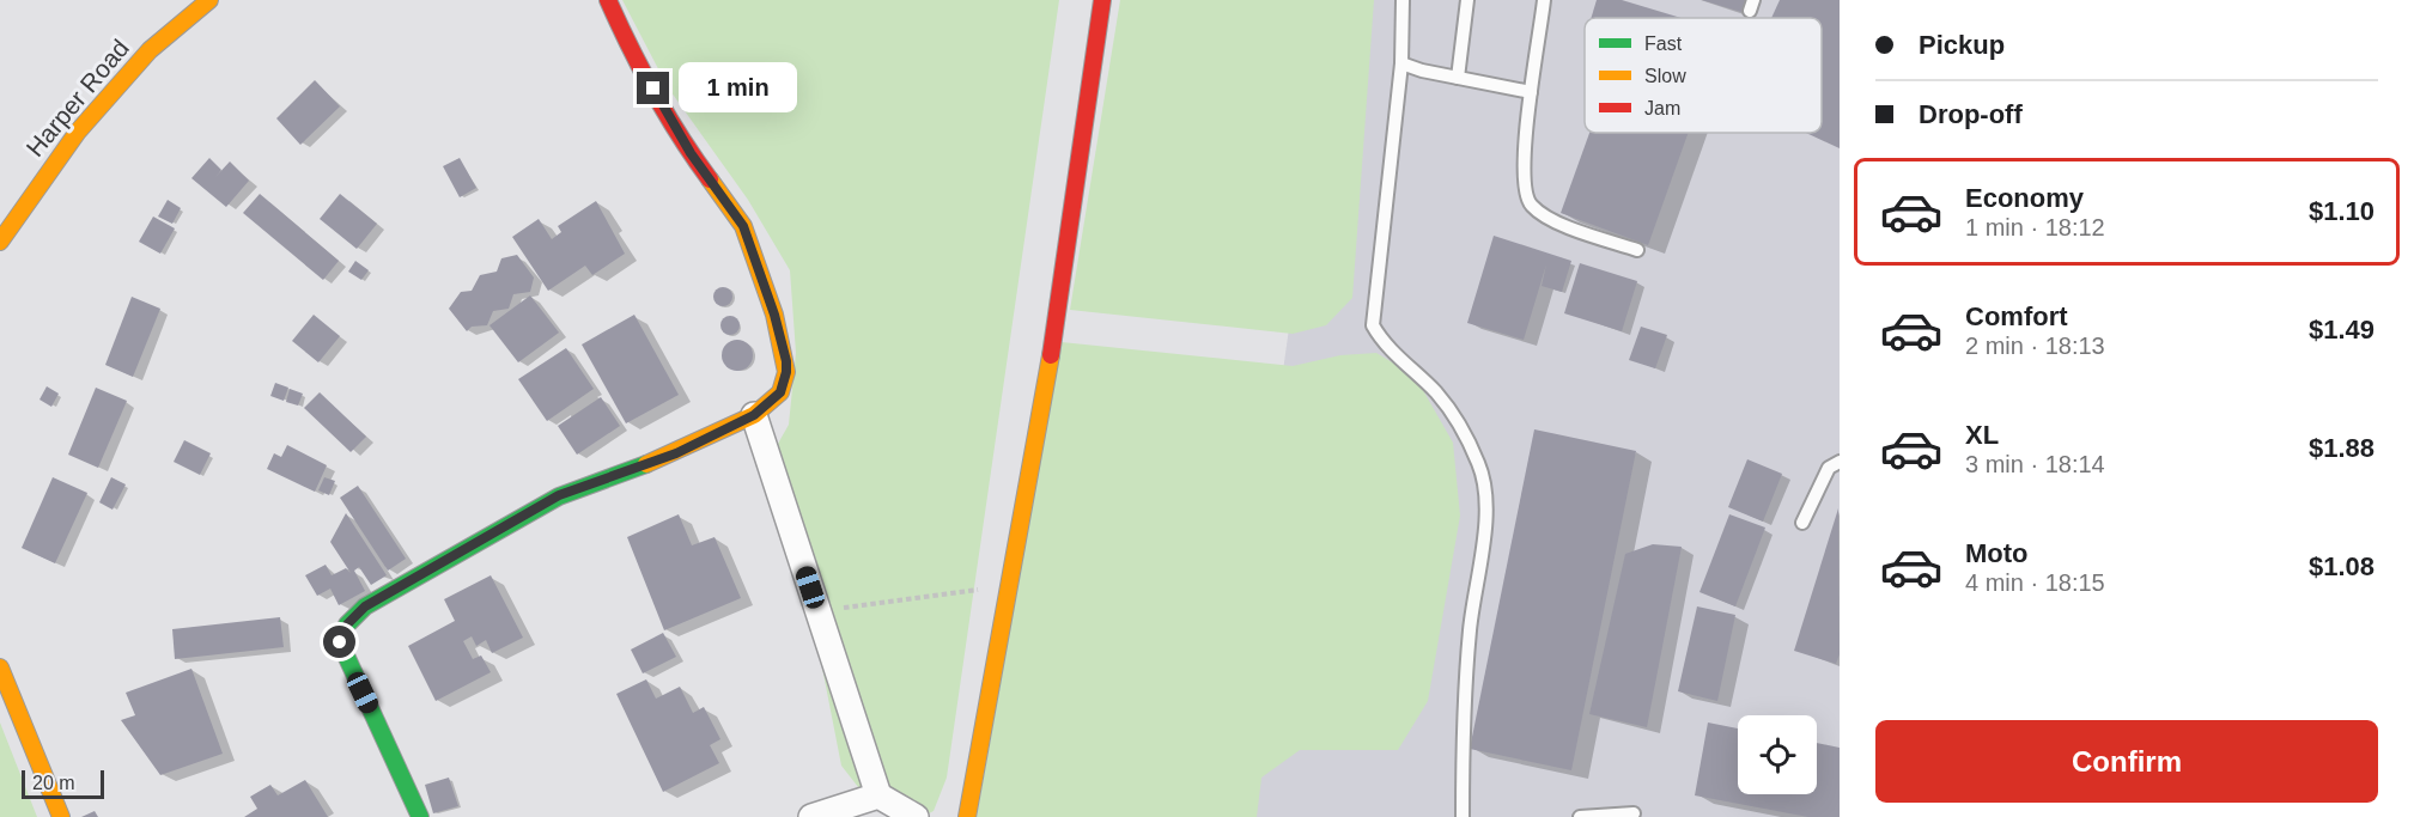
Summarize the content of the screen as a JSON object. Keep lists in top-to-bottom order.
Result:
{
  "streets": {
    "street": ["Harper Road"]
  },
  "legend": ["Fast", "Slow", "Jam"],
  "scale_bar": "20 m",
  "page": {
    "banner": ["Pickup", "Drop-off"],
    "bubble": "1 min",
    "list": [
      {
        "name": "Economy",
        "note": "1 min · 18:12",
        "value": "$1.10"
      },
      {
        "name": "Comfort",
        "note": "2 min · 18:13",
        "value": "$1.49"
      },
      {
        "name": "XL",
        "note": "3 min · 18:14",
        "value": "$1.88"
      },
      {
        "name": "Moto",
        "note": "4 min · 18:15",
        "value": "$1.08"
      }
    ],
    "buttons": "Confirm",
    "scale": "20 m"
  }
}
